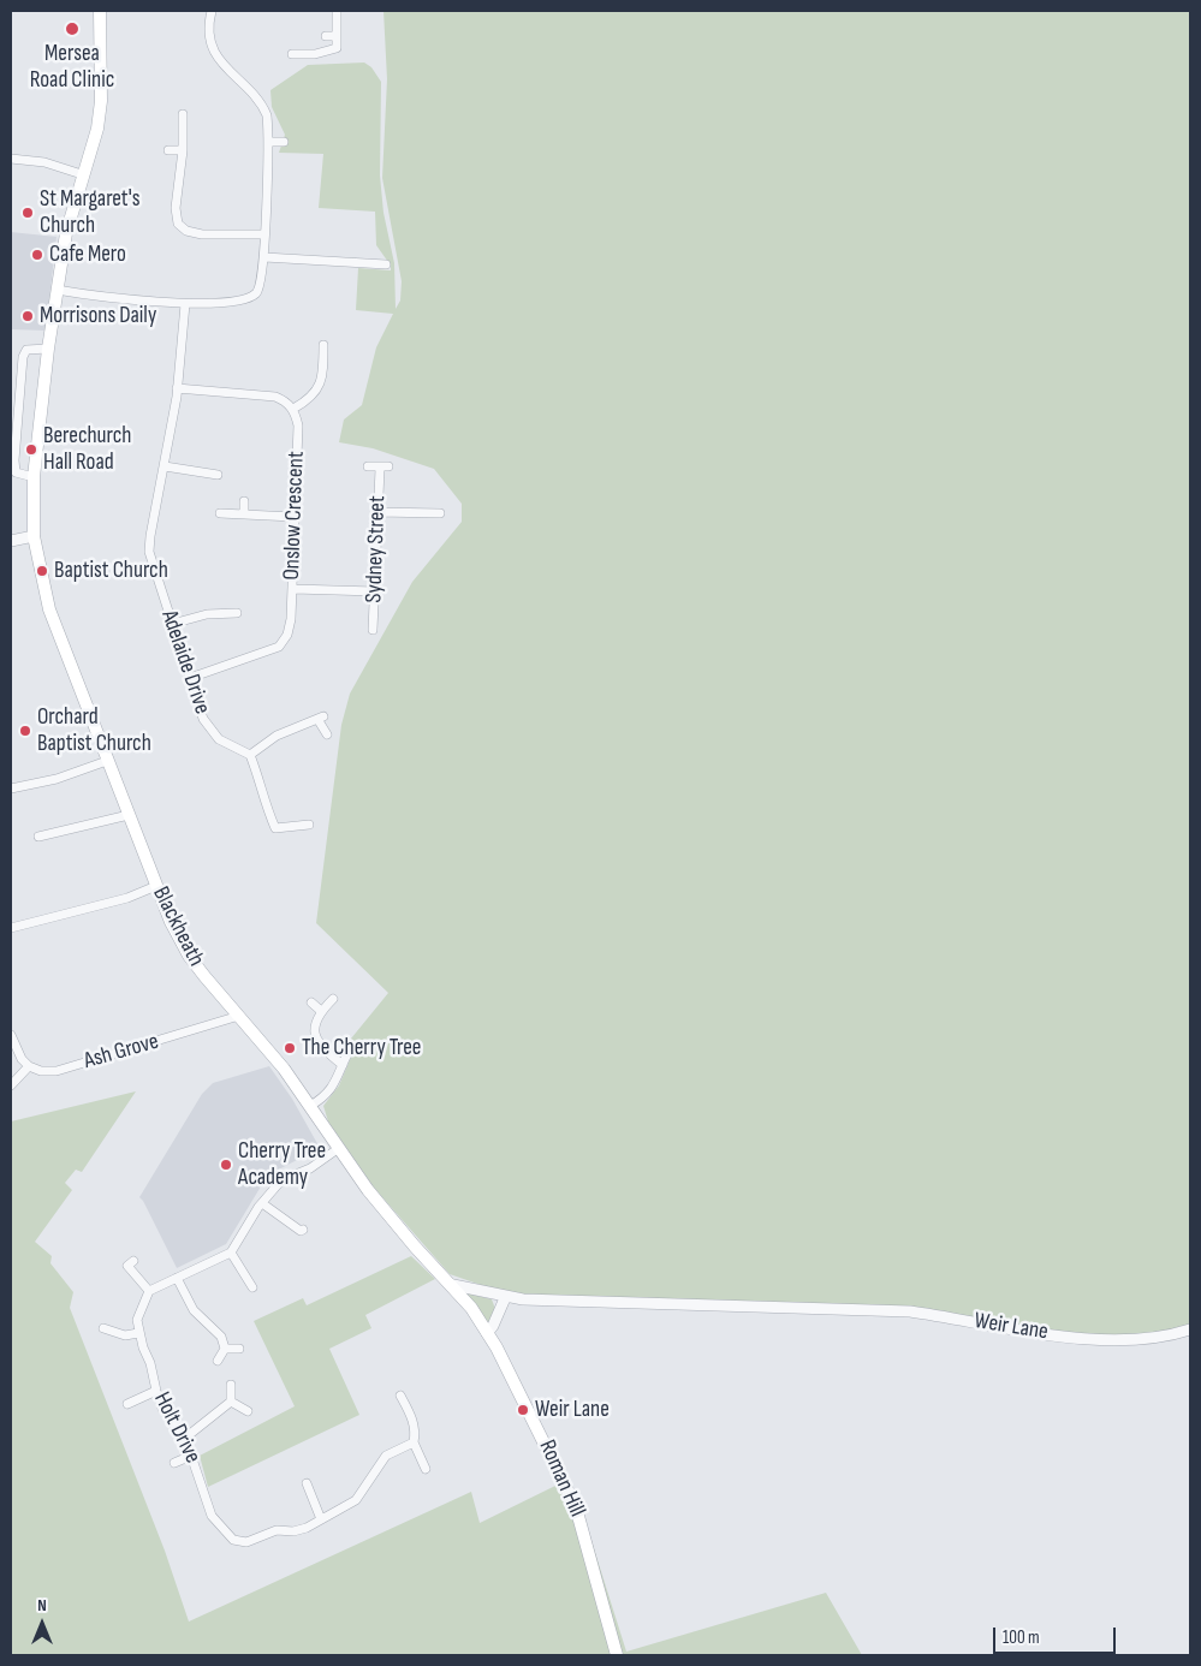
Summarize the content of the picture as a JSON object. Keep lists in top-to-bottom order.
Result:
{
  "streets": {
    "main road": ["Blackheath", "Roman Hill"],
    "street": [
      "Onslow Crescent",
      "Sydney Street",
      "Adelaide Drive",
      "Ash Grove",
      "Weir Lane",
      "Holt Drive"
    ]
  },
  "crossings": [
    ["Onslow Crescent", "Adelaide Drive"],
    ["Blackheath", "Ash Grove"],
    ["Blackheath", "Weir Lane"],
    ["Blackheath", "Roman Hill"],
    ["Weir Lane", "Roman Hill"]
  ],
  "places": [
    "Mersea Road Clinic",
    "St Margaret's Church",
    "Cafe Mero",
    "Morrisons Daily",
    "Berechurch Hall Road",
    "Baptist Church",
    "Orchard Baptist Church",
    "The Cherry Tree",
    "Cherry Tree Academy",
    "Weir Lane"
  ],
  "scale_bar": "100 m",
  "north": "top"
}
